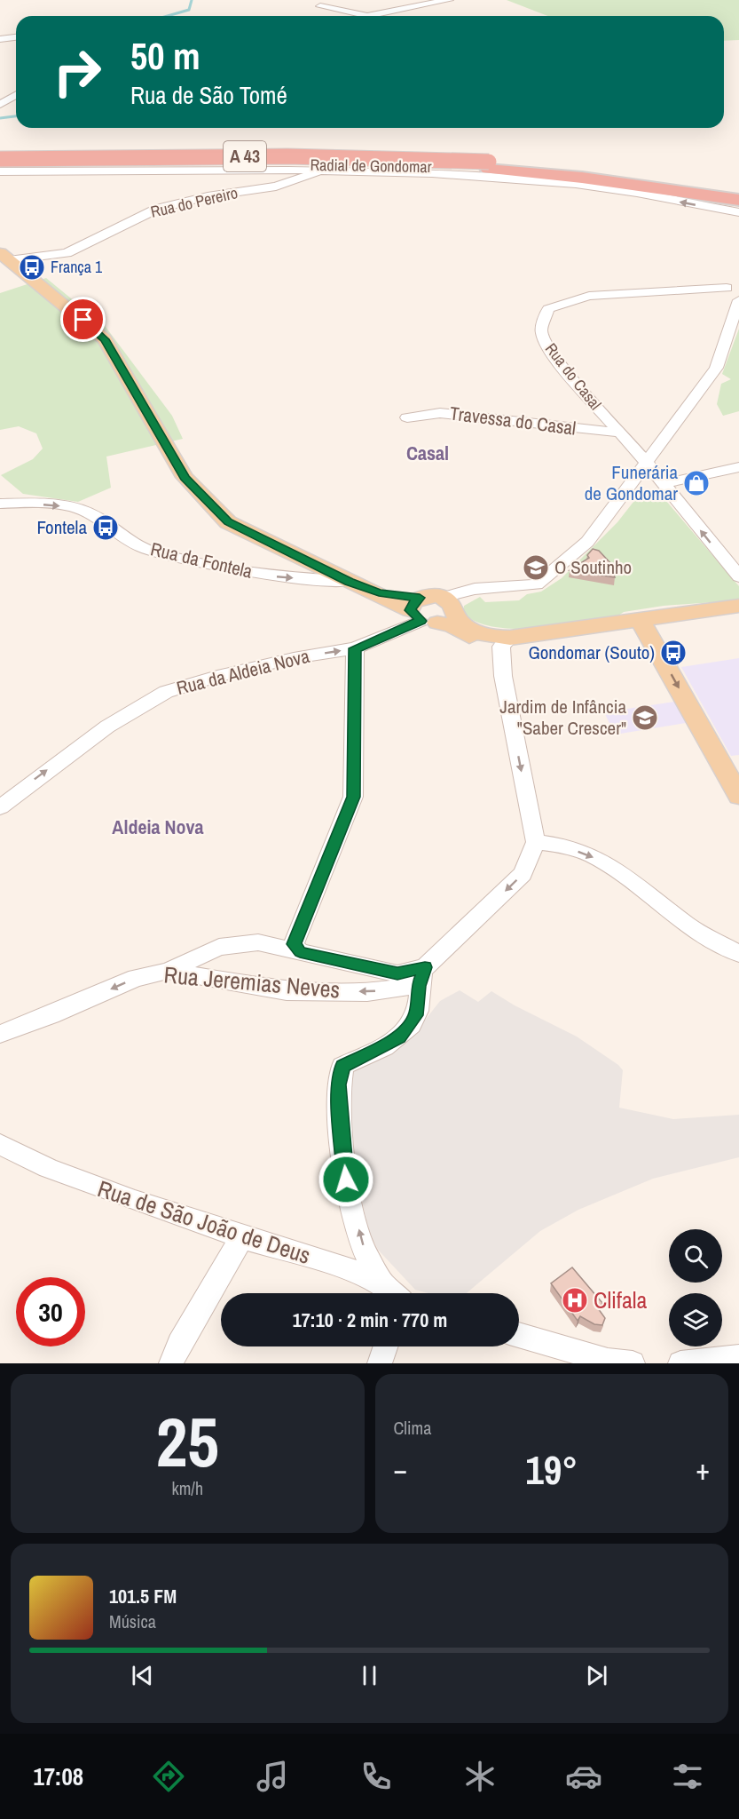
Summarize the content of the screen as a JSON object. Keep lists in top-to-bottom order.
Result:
{
  "streets": {
    "highway": ["A 43", "Radial de Gondomar"],
    "street": [
      "Rua do Pereiro",
      "Rua do Casal",
      "Travessa do Casal",
      "Rua da Fontela",
      "Rua da Aldeia Nova",
      "Rua Jeremias Neves",
      "Rua de São João de Deus"
    ]
  },
  "crossings": [
    ["Rua do Casal", "Travessa do Casal"]
  ],
  "one_way": ["Rua da Fontela", "Rua da Aldeia Nova"],
  "districts": ["Casal", "Aldeia Nova"],
  "places": {
    "bus stop": ["França 1", "Fontela", "Gondomar (Souto)"],
    "shop": ["Funerária de Gondomar"],
    "school or university": ["O Soutinho", "Jardim de Infância \"Saber Crescer\""],
    "hospital": ["Clifala"]
  },
  "page": {
    "turn": ["50 m", "Rua de São Tomé"],
    "limit": "30",
    "trip": "17:10 · 2 min · 770 m",
    "tile": [
      ["25", "km/h"],
      "Clima"
    ],
    "heat": ["−", "19°", "+"],
    "song": ["101.5 FM", "Música"],
    "tabs": "17:08"
  }
}
